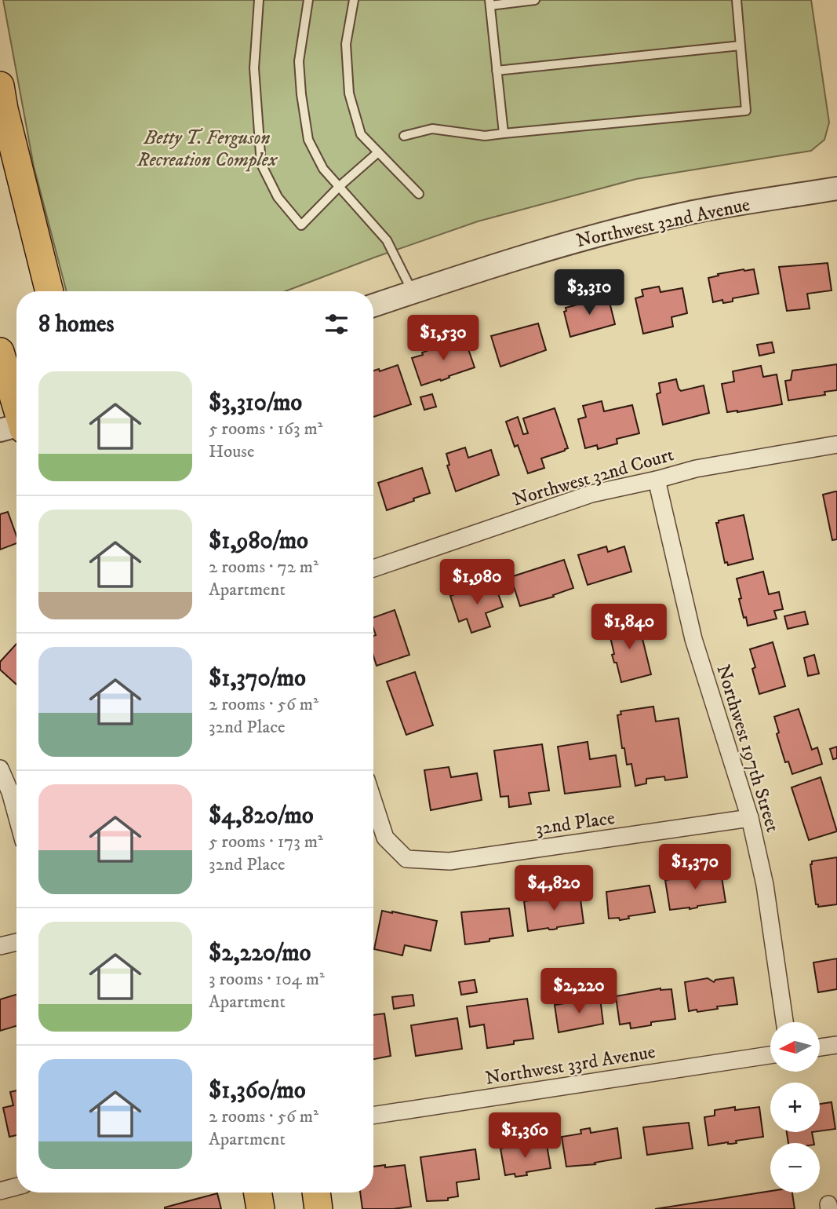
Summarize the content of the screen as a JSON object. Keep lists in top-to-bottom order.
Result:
{
  "streets": {
    "street": [
      "Northwest 32nd Avenue",
      "Northwest 32nd Court",
      "Northwest 197th Street",
      "32nd Place",
      "Northwest 33rd Avenue"
    ]
  },
  "crossings": [
    ["Northwest 32nd Court", "Northwest 197th Street"],
    ["Northwest 197th Street", "32nd Place"]
  ],
  "parks": ["Betty T. Ferguson Recreation Complex"],
  "north": "left",
  "page": {
    "price": [
      "$3,310",
      "$1,530",
      "$1,980",
      "$1,840",
      "$1,370",
      "$4,820",
      "$2,220",
      "$1,360"
    ],
    "heading": "8 homes",
    "list": [
      {
        "name": "$3,310/mo",
        "note": "5 rooms · 163 m² · House"
      },
      {
        "name": "$1,980/mo",
        "note": "2 rooms · 72 m² · Apartment"
      },
      {
        "name": "$1,370/mo",
        "note": "2 rooms · 56 m² · 32nd Place"
      },
      {
        "name": "$4,820/mo",
        "note": "5 rooms · 173 m² · 32nd Place"
      },
      {
        "name": "$2,220/mo",
        "note": "3 rooms · 104 m² · Apartment"
      },
      {
        "name": "$1,360/mo",
        "note": "2 rooms · 56 m² · Apartment"
      }
    ],
    "map_buttons": ["+", "−"]
  }
}
